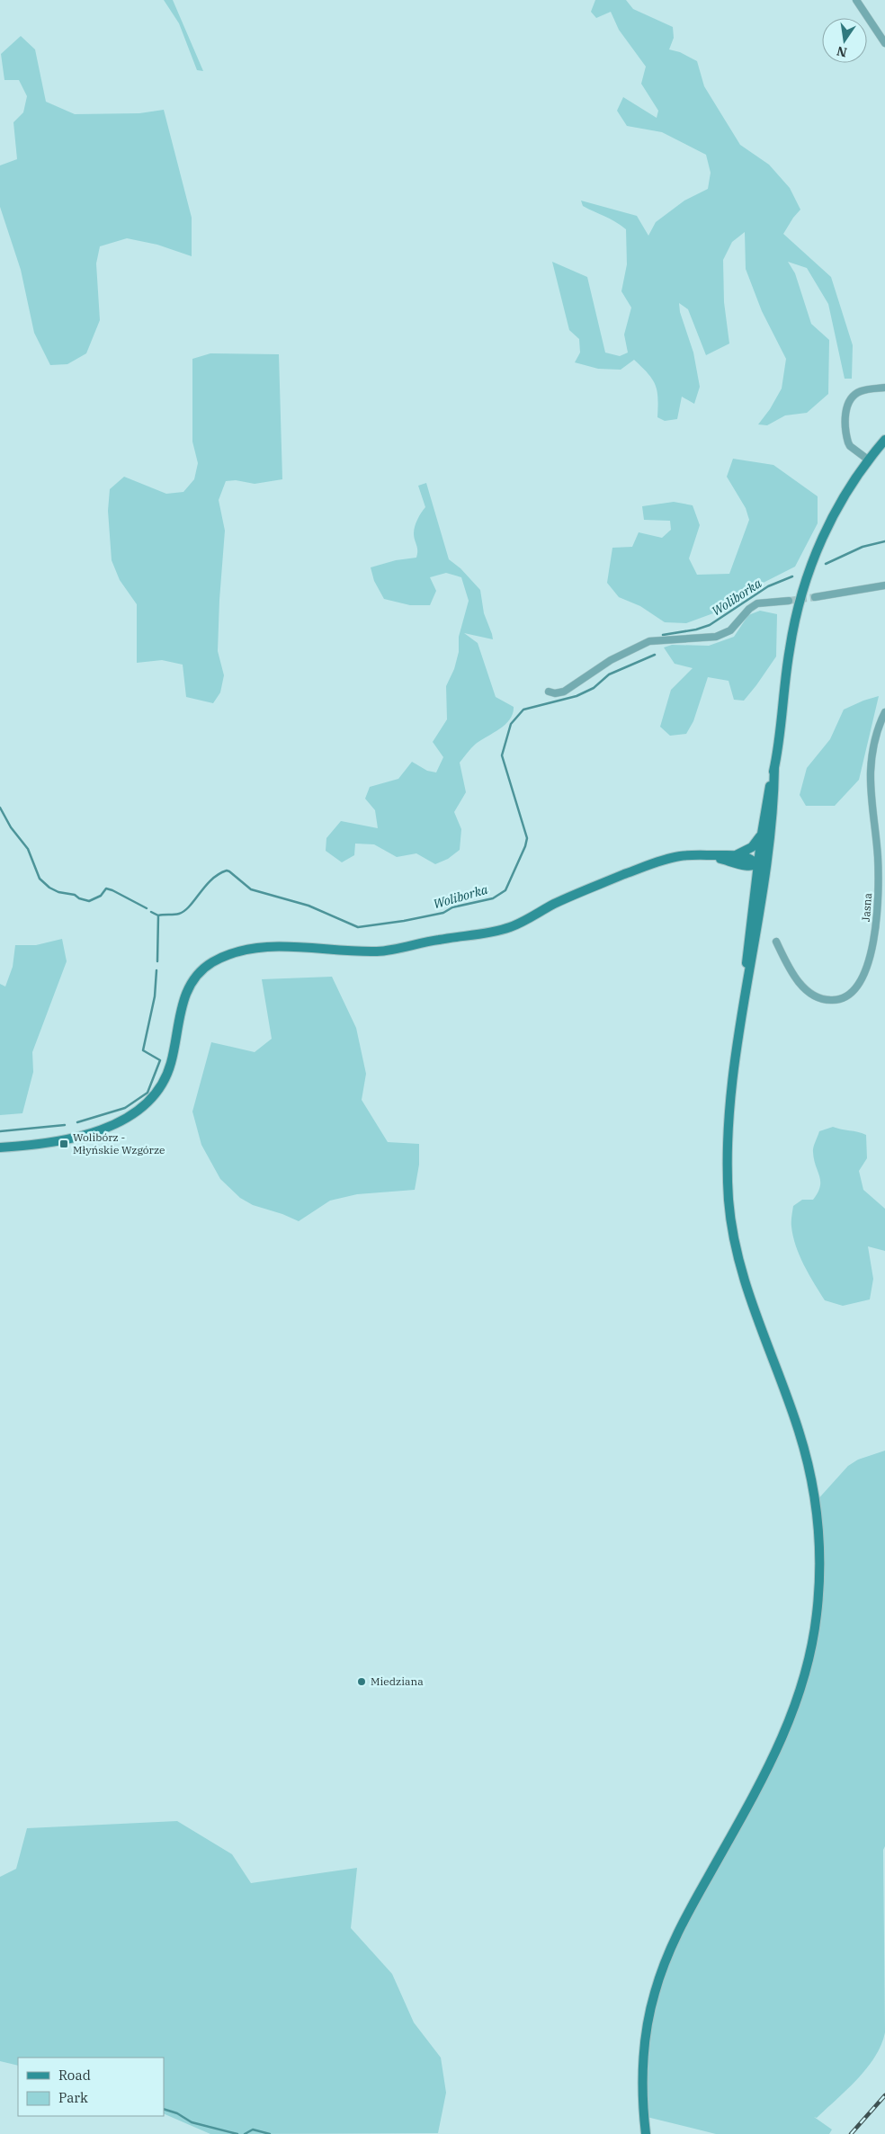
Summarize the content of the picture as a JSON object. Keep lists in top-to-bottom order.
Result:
{
  "streets": {
    "street": ["Jasna"]
  },
  "water": ["Woliborka"],
  "places": {
    "transit": ["Wolibórz - Młyńskie Wzgórze"],
    "other": ["Miedziana"]
  },
  "legend": ["Road", "Park"],
  "north": "bottom"
}
